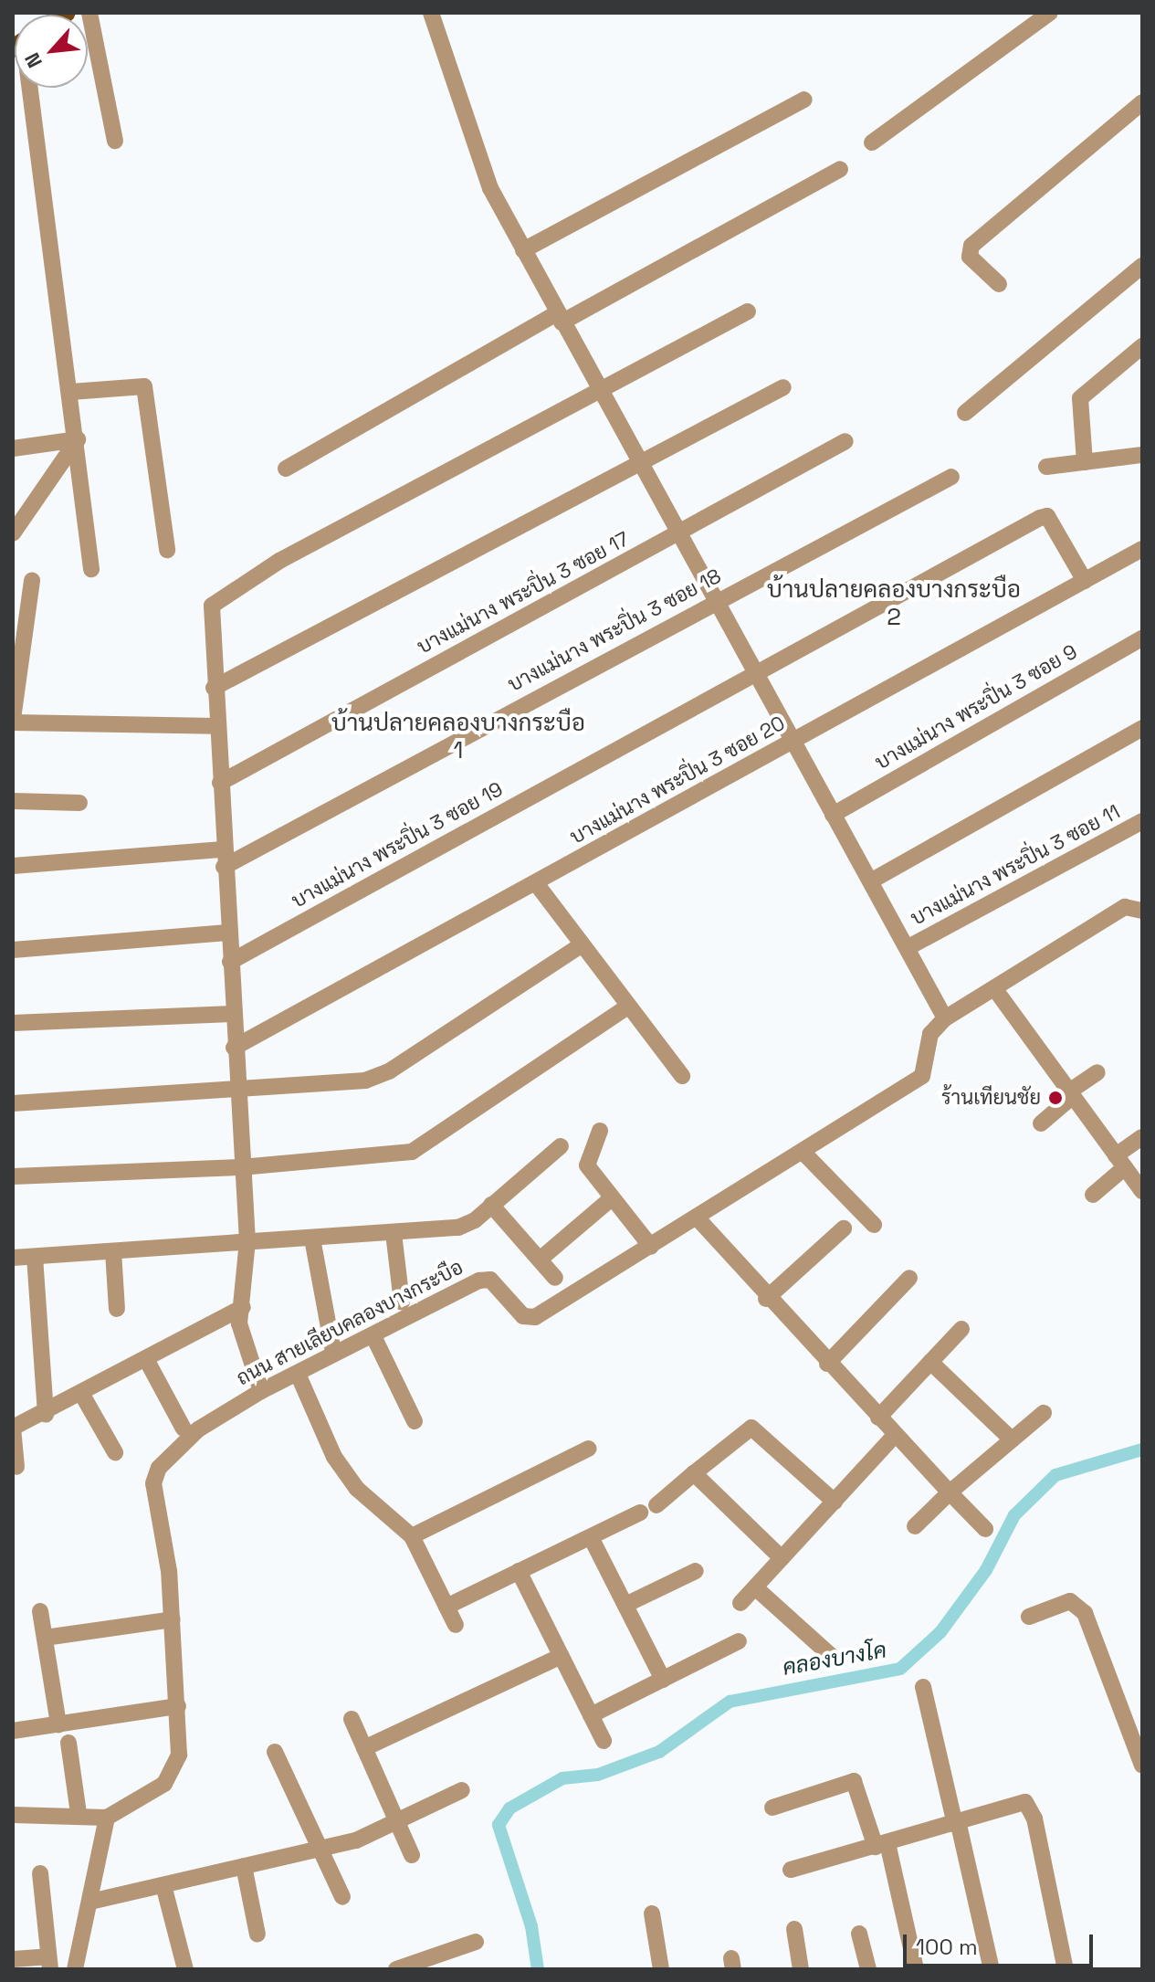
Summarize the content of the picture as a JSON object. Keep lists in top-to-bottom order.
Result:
{
  "streets": {
    "street": [
      "บางแม่นาง พระปิ่น 3 ซอย 17",
      "บางแม่นาง พระปิ่น 3 ซอย 18",
      "บางแม่นาง พระปิ่น 3 ซอย 9",
      "บางแม่นาง พระปิ่น 3 ซอย 20",
      "บางแม่นาง พระปิ่น 3 ซอย 19",
      "บางแม่นาง พระปิ่น 3 ซอย 11",
      "ถนน สายเลียบคลองบางกระบือ"
    ]
  },
  "crossings": [
    ["บางแม่นาง พระปิ่น 3 ซอย 20", "บางแม่นาง พระปิ่น 3 ซอย 19"]
  ],
  "districts": ["บ้านปลายคลองบางกระบือ 2", "บ้านปลายคลองบางกระบือ 1"],
  "water": ["คลองบางโค"],
  "places": ["ร้านเทียนชัย"],
  "scale_bar": "100 m",
  "north": "bottom left"
}
